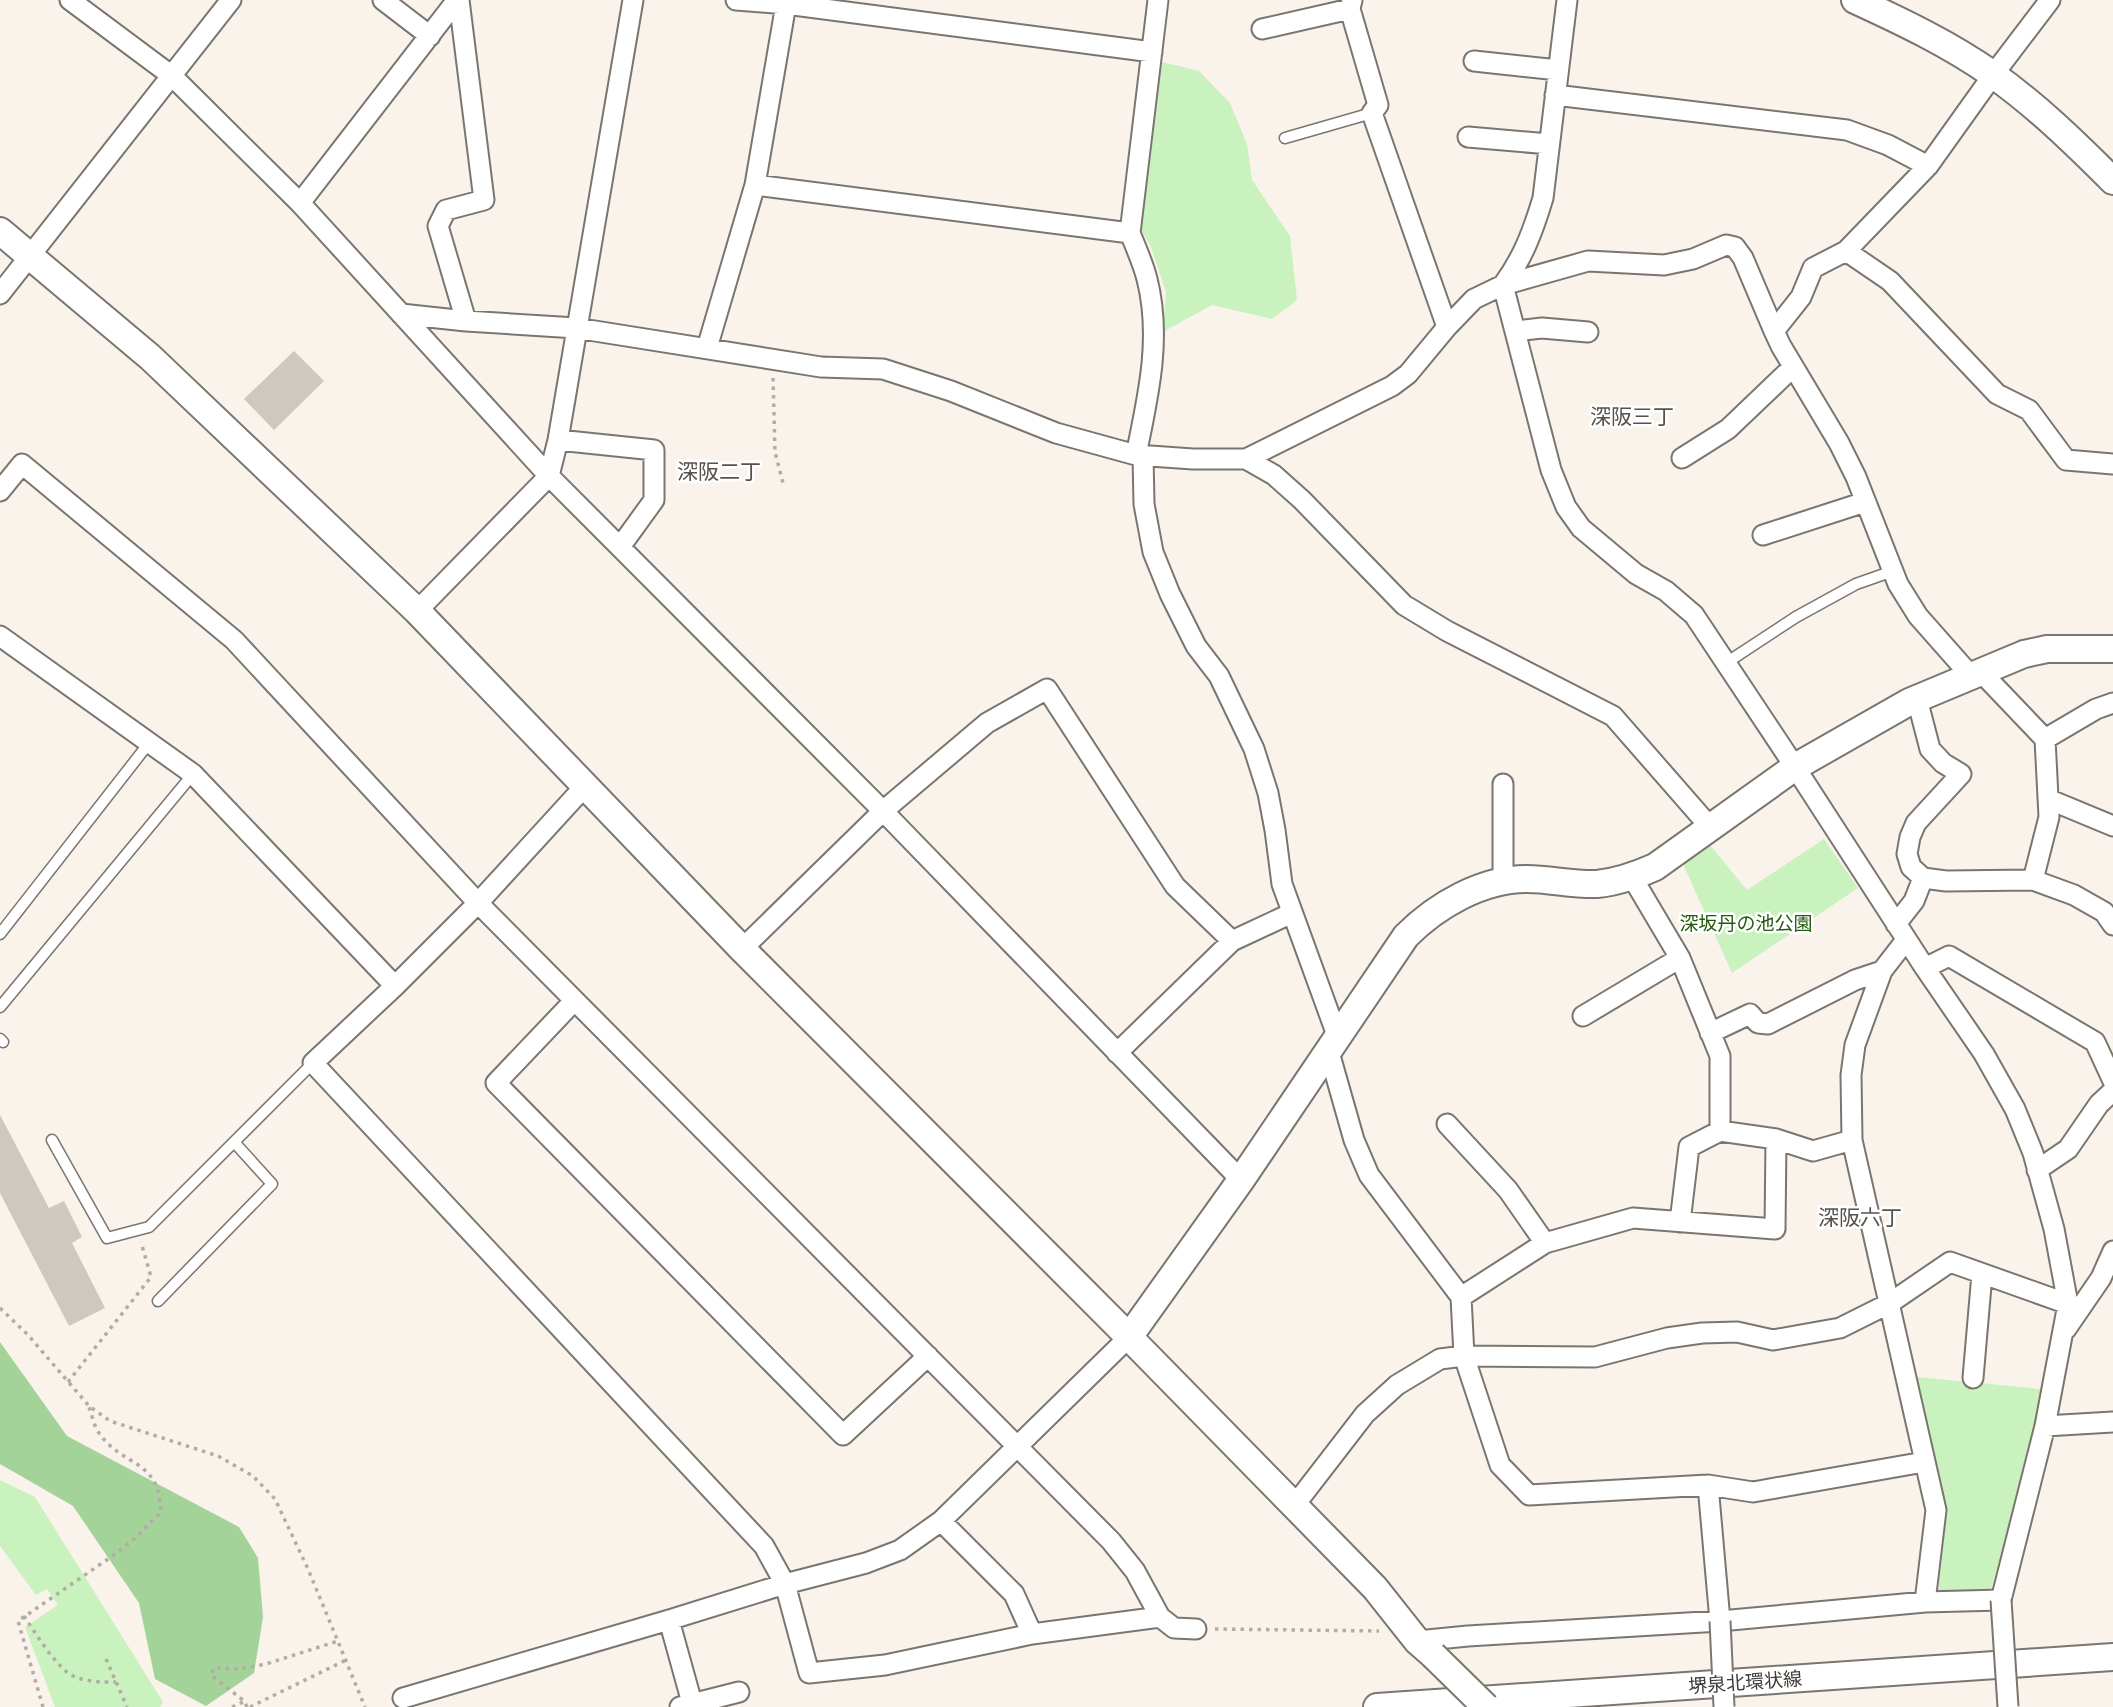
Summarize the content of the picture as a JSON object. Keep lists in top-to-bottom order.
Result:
{
  "streets": {
    "street": ["堺泉北環状線"]
  },
  "districts": ["深阪三丁", "深阪二丁", "深阪六丁"],
  "parks": ["深坂丹の池公園"]
}
